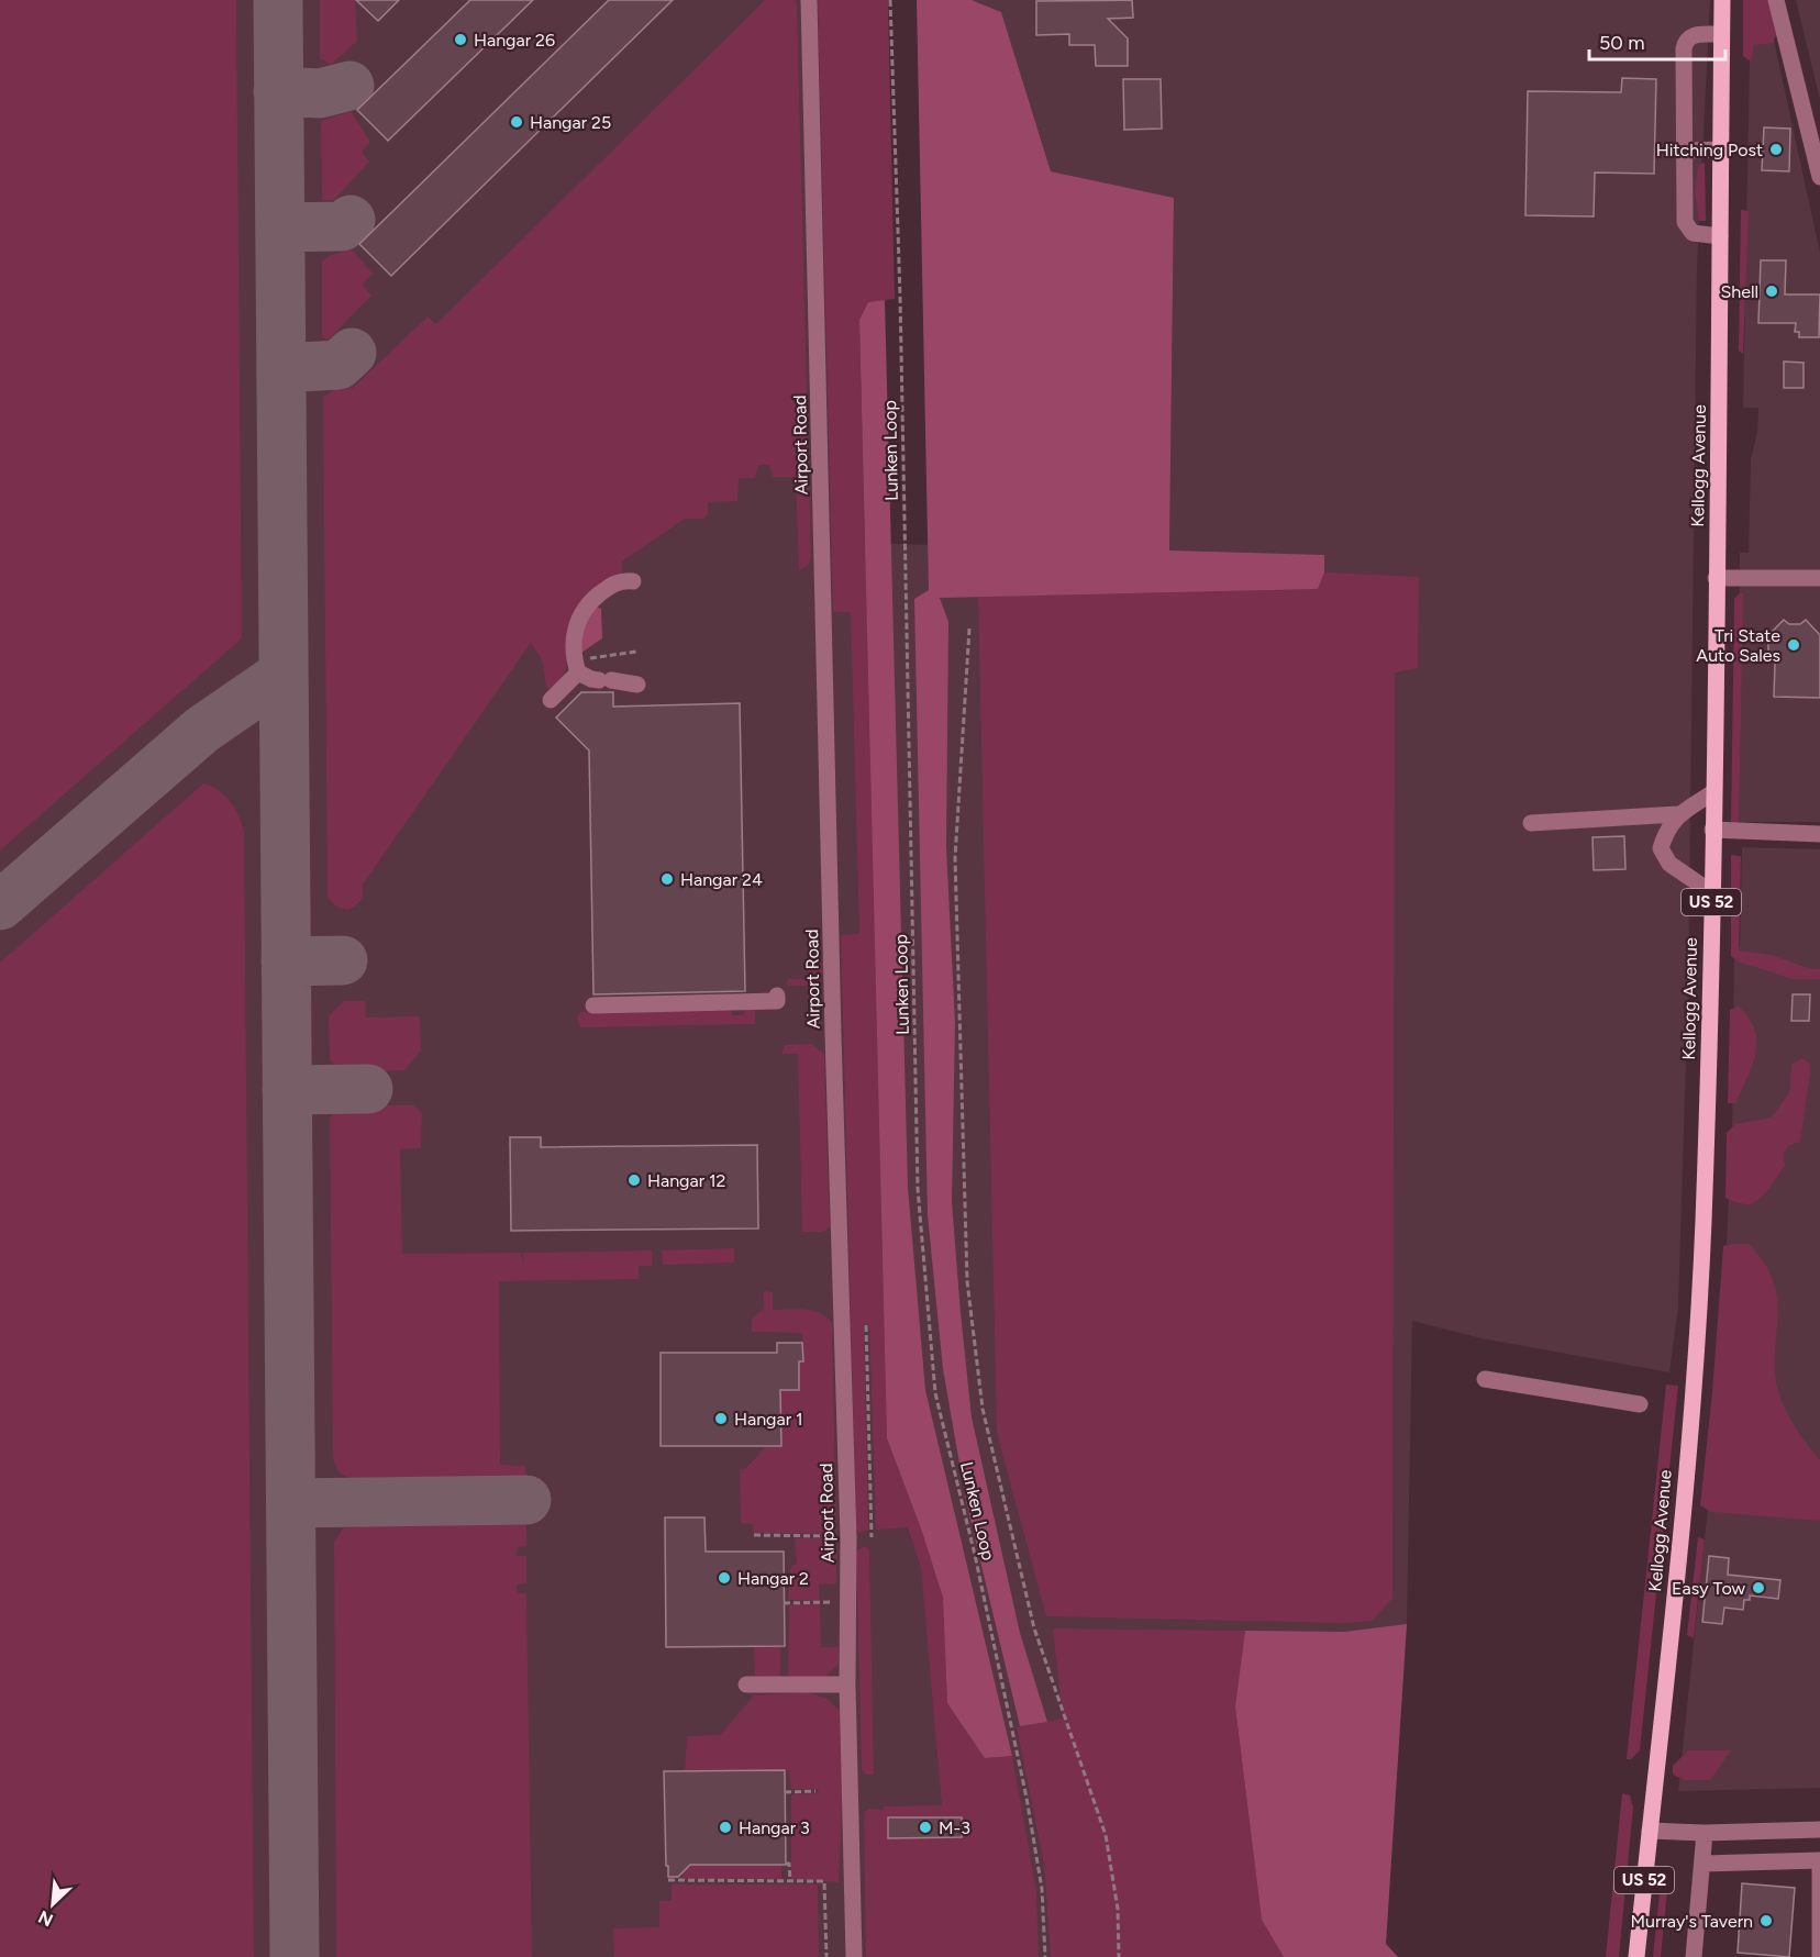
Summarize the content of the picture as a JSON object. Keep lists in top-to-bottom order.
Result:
{
  "streets": {
    "main road": ["Kellogg Avenue", "US 52"],
    "lane": ["Airport Road"],
    "path": ["Lunken Loop"]
  },
  "places": [
    "Hangar 26",
    "Hangar 25",
    "Hitching Post",
    "Shell",
    "Tri State Auto Sales",
    "Hangar 24",
    "Hangar 12",
    "Hangar 1",
    "Hangar 2",
    "Easy Tow",
    "Hangar 3",
    "M-3",
    "Murray's Tavern"
  ],
  "scale_bar": "50 m",
  "north": "bottom left"
}
